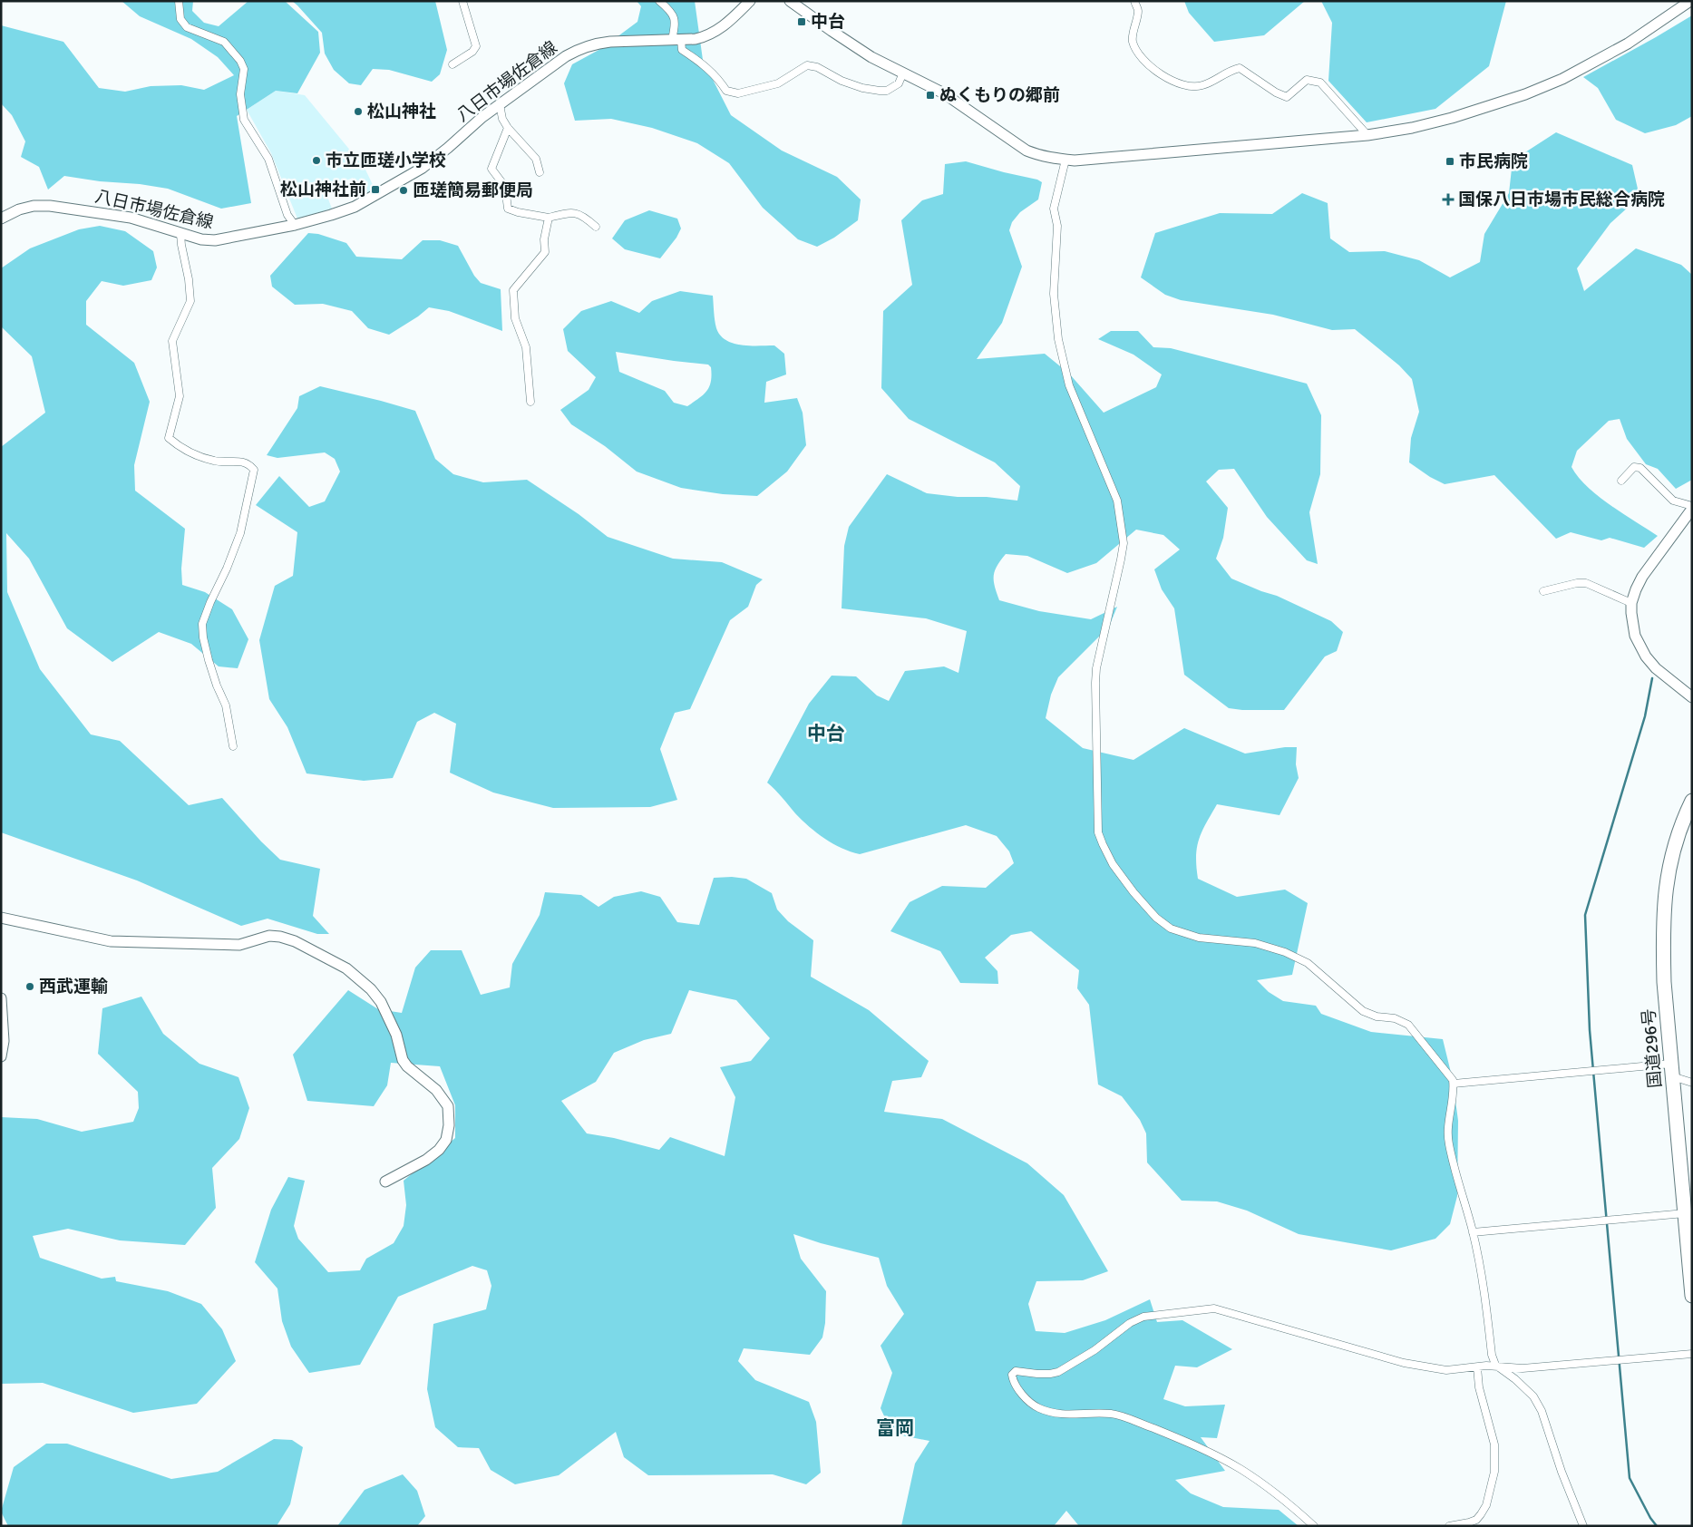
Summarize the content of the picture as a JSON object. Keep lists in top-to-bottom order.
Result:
{
  "streets": {
    "highway": ["国道296号"],
    "street": ["八日市場佐倉線"]
  },
  "districts": ["中台", "富岡"],
  "places": {
    "transit": [
      "中台",
      "ぬくもりの郷前",
      "市民病院",
      "松山神社前"
    ],
    "other": [
      "松山神社",
      "市立匝瑳小学校",
      "匝瑳簡易郵便局",
      "西武運輸"
    ],
    "health": ["国保八日市場市民総合病院"]
  }
}
